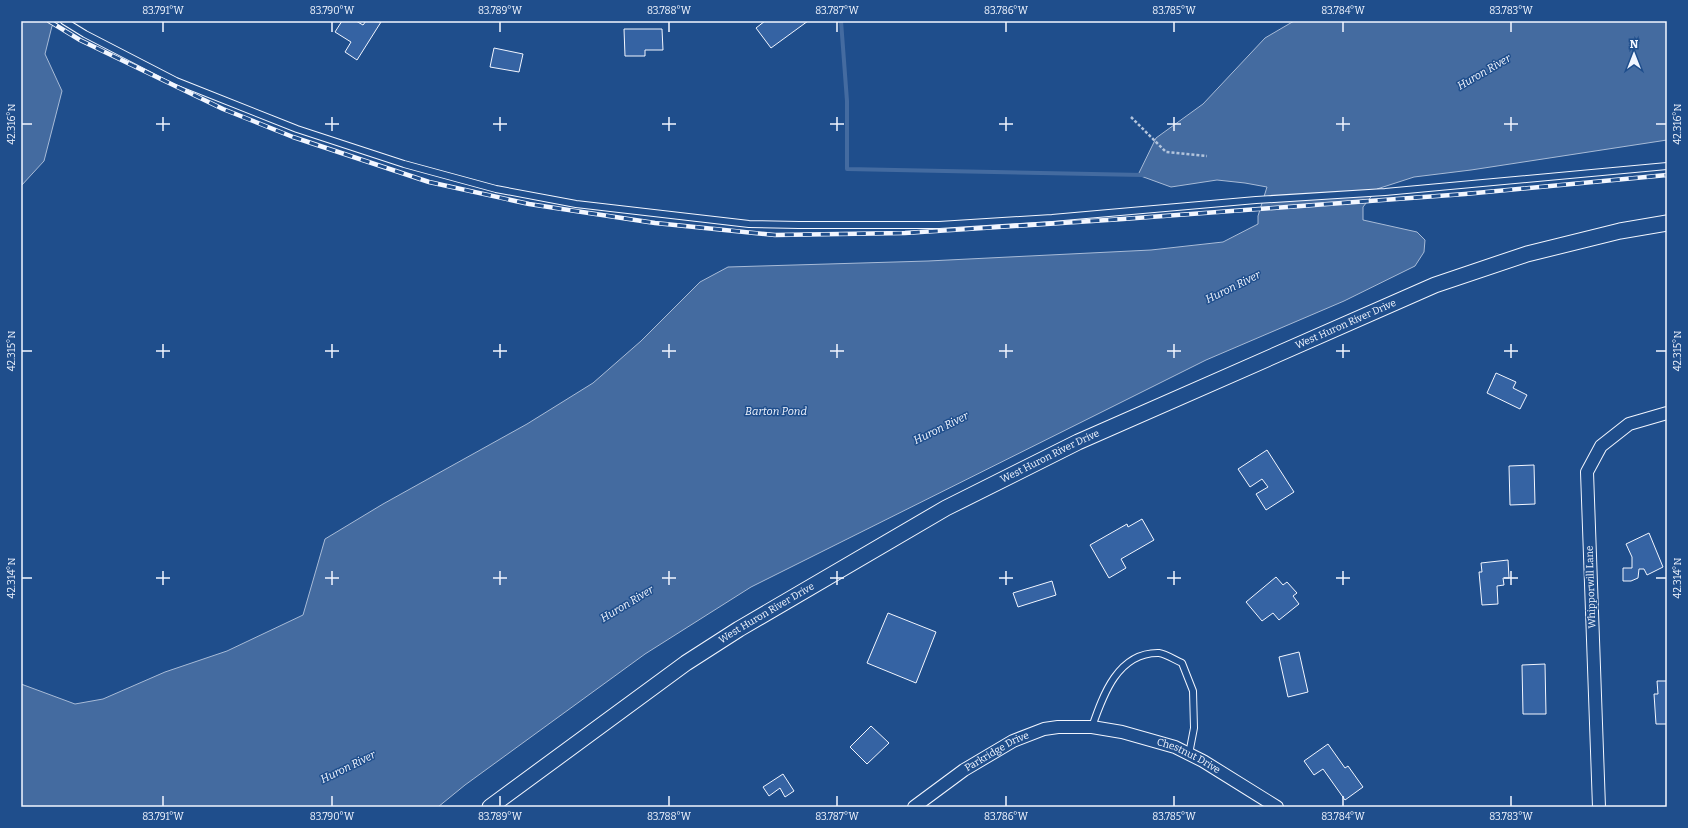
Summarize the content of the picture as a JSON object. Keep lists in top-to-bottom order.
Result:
{
  "streets": {
    "street": [
      "West Huron River Drive",
      "Whipporwill Lane",
      "Parkridge Drive",
      "Chestnut Drive"
    ]
  },
  "crossings": [
    ["Parkridge Drive", "Chestnut Drive"]
  ],
  "water": ["Huron River", "Barton Pond"],
  "north": "top",
  "coordinates": [
    "83.791°W",
    "83.790°W",
    "83.789°W",
    "83.788°W",
    "83.787°W",
    "83.786°W",
    "83.785°W",
    "83.784°W",
    "83.783°W",
    "42.316°N",
    "42.315°N",
    "42.314°N"
  ]
}
